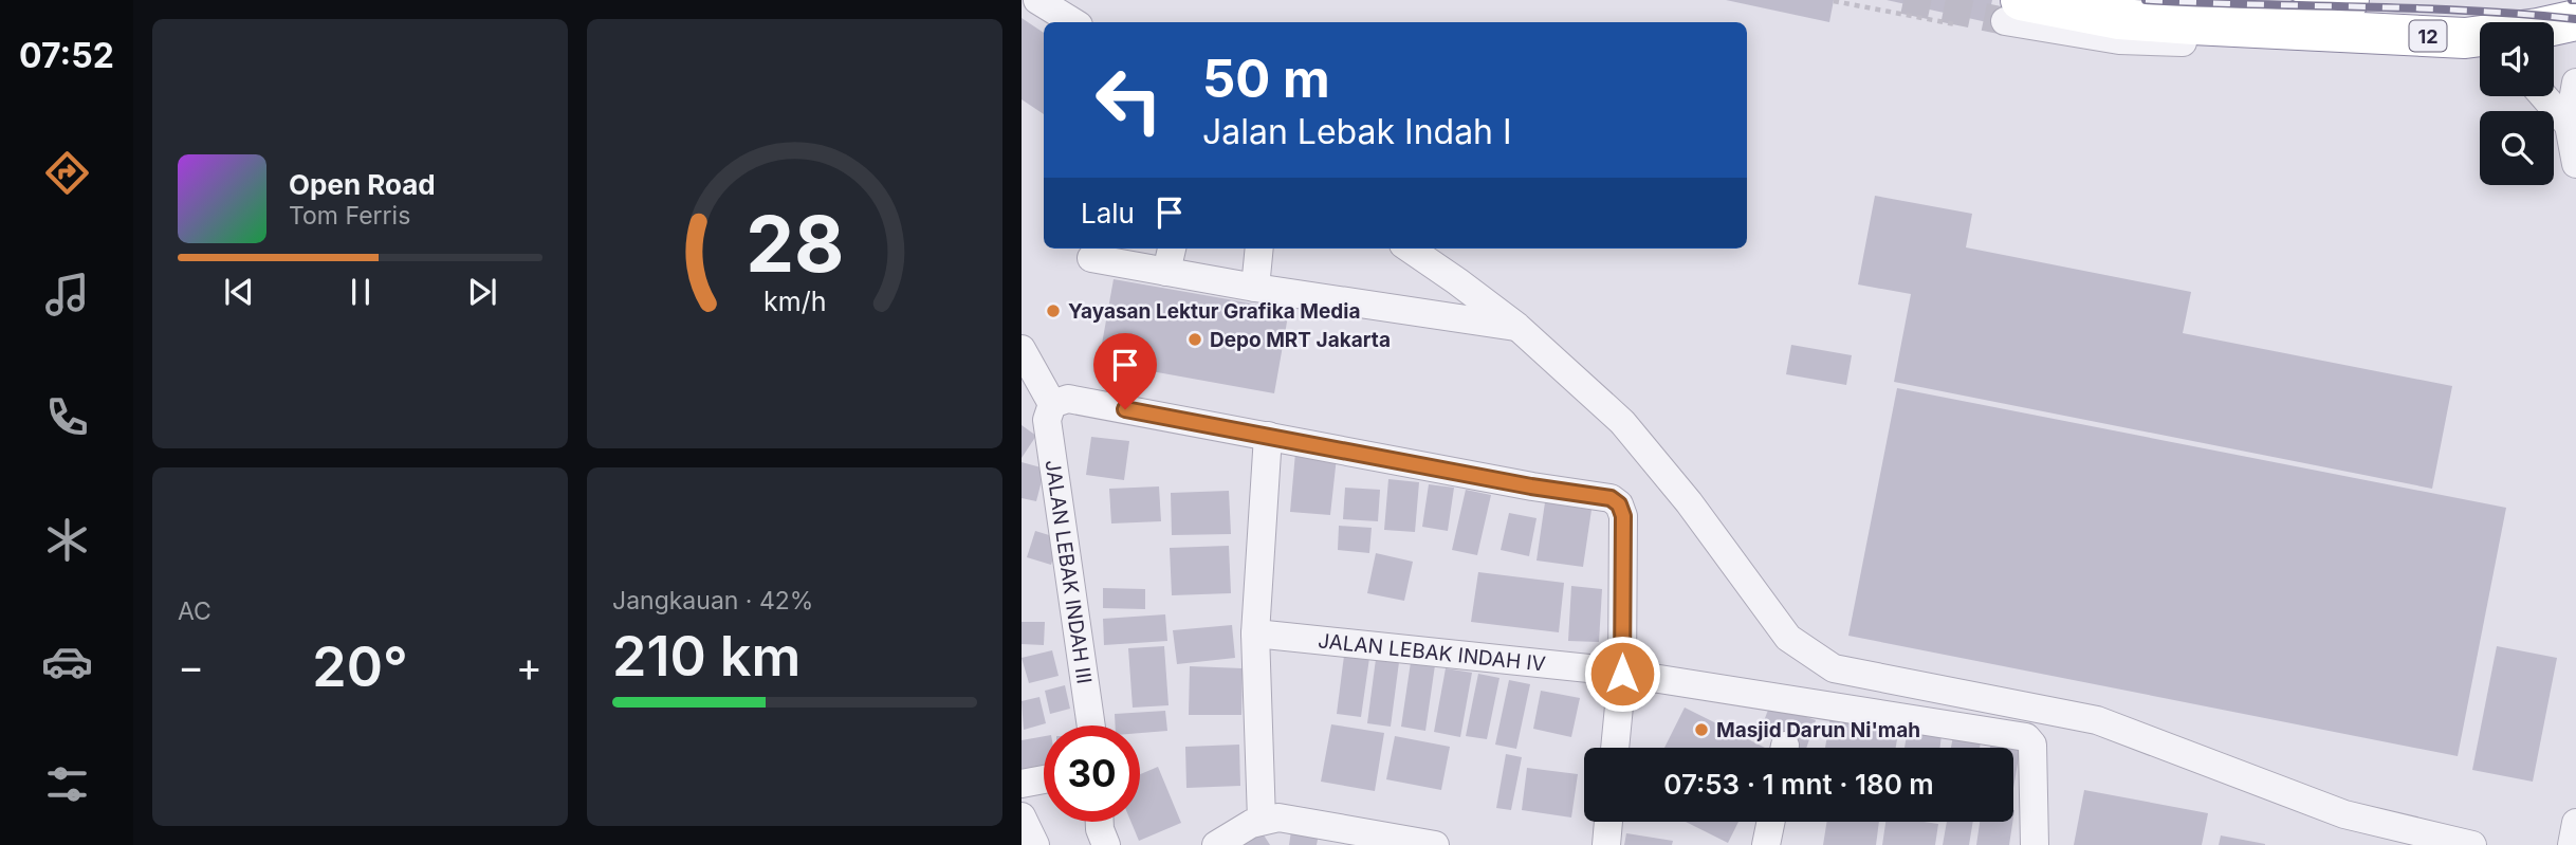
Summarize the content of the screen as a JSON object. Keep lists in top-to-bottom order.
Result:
{
  "streets": {
    "highway": ["12"],
    "street": ["JALAN LEBAK INDAH III", "JALAN LEBAK INDAH IV"]
  },
  "places": ["Yayasan Lektur Grafika Media", "Depo MRT Jakarta", "Masjid Darun Ni'mah"],
  "page": {
    "tabs": "07:52",
    "turn": ["50 m", "Jalan Lebak Indah I"],
    "song": ["Open Road", "Tom Ferris"],
    "then": "Lalu",
    "tile": [
      "AC",
      ["Jangkauan · 42%", "210 km"]
    ],
    "heat": ["−", "20°", "+"],
    "limit": "30",
    "trip": "07:53 · 1 mnt · 180 m",
    "gauge": ["28", "km/h"]
  }
}
